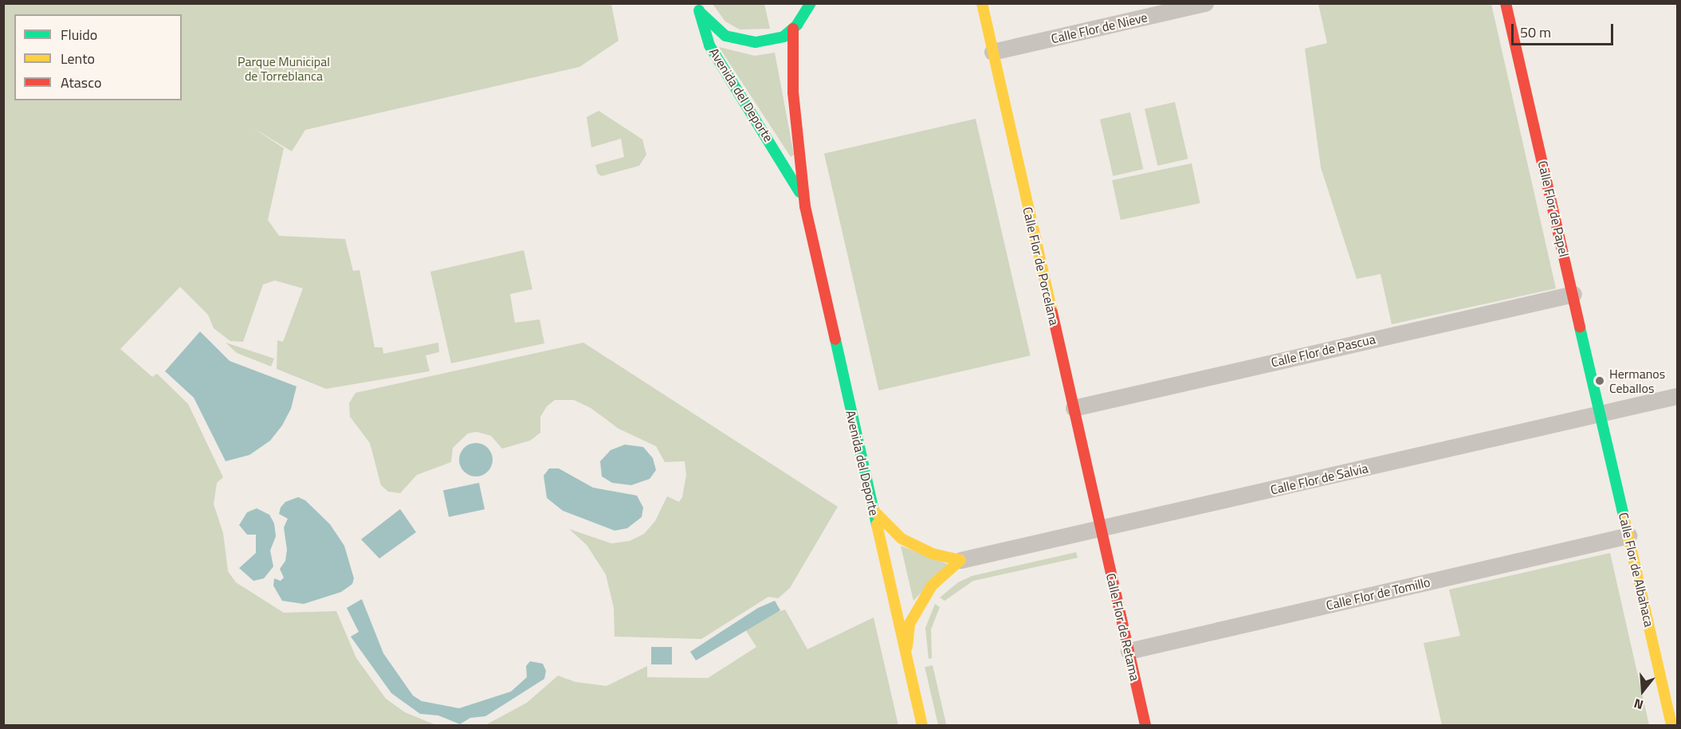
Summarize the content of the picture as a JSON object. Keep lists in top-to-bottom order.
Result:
{
  "streets": {
    "street": [
      "Calle Flor de Nieve",
      "Avenida del Deporte",
      "Calle Flor de Papel",
      "Calle Flor de Porcelana",
      "Calle Flor de Pascua",
      "Calle Flor de Salvia",
      "Calle Flor de Albahaca",
      "Calle Flor de Tomillo",
      "Calle Flor de Retama"
    ]
  },
  "crossings": [
    ["Calle Flor de Nieve", "Calle Flor de Porcelana"],
    ["Calle Flor de Papel", "Calle Flor de Pascua"],
    ["Calle Flor de Papel", "Calle Flor de Salvia"],
    ["Calle Flor de Papel", "Calle Flor de Albahaca"],
    ["Calle Flor de Porcelana", "Calle Flor de Pascua"],
    ["Calle Flor de Porcelana", "Calle Flor de Salvia"],
    ["Calle Flor de Porcelana", "Calle Flor de Retama"],
    ["Calle Flor de Salvia", "Calle Flor de Albahaca"],
    ["Calle Flor de Salvia", "Calle Flor de Retama"],
    ["Calle Flor de Albahaca", "Calle Flor de Tomillo"],
    ["Calle Flor de Tomillo", "Calle Flor de Retama"]
  ],
  "parks": ["Parque Municipal de Torreblanca"],
  "places": ["Hermanos Ceballos"],
  "legend": ["Fluido", "Lento", "Atasco"],
  "scale_bar": "50 m",
  "north": "bottom"
}
